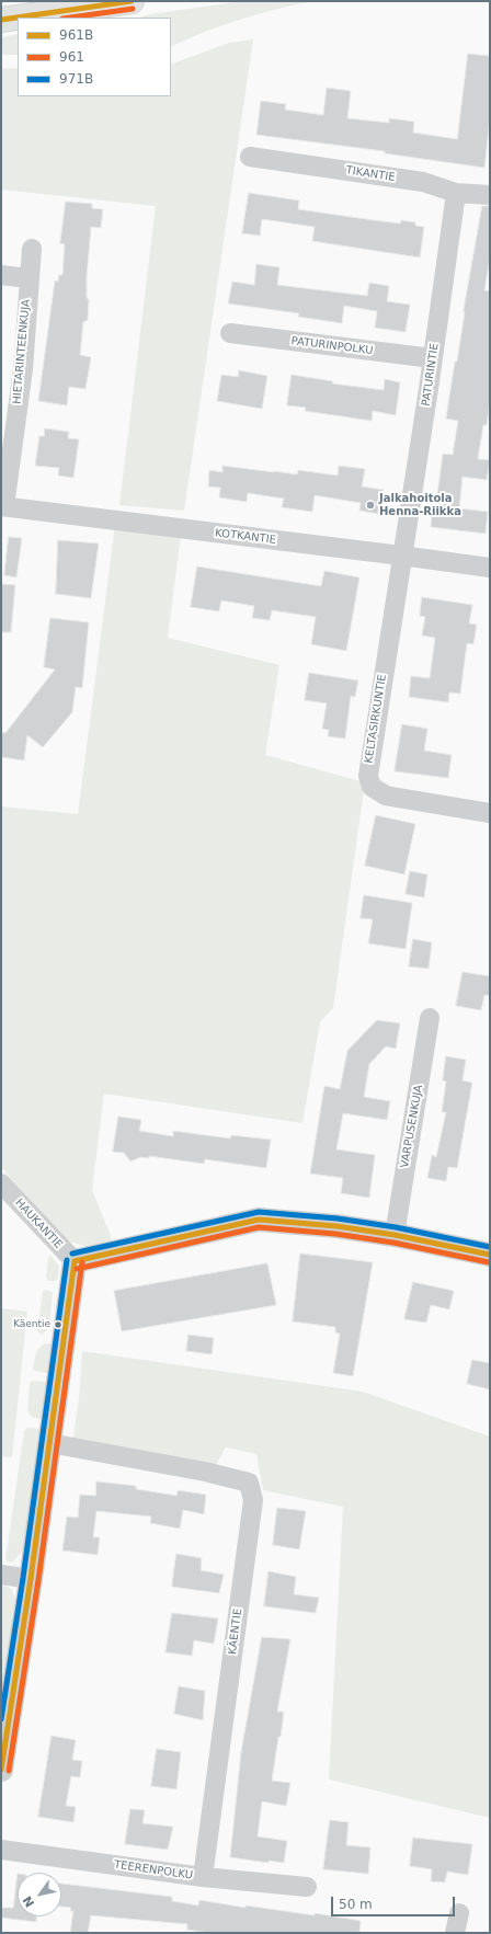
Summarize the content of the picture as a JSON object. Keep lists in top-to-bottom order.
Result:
{
  "streets": {
    "street": [
      "TIKANTIE",
      "PATURINPOLKU",
      "HIETARINTEENKUJA",
      "PATURINTIE",
      "KOTKANTIE",
      "KELTASIRKUNTIE",
      "VARPUSENKUJA",
      "HAUKANTIE",
      "KÄENTIE",
      "TEERENPOLKU"
    ]
  },
  "crossings": [
    ["TIKANTIE", "PATURINTIE"],
    ["PATURINPOLKU", "PATURINTIE"],
    ["HIETARINTEENKUJA", "KOTKANTIE"],
    ["PATURINTIE", "KOTKANTIE"],
    ["PATURINTIE", "KELTASIRKUNTIE"],
    ["KOTKANTIE", "KELTASIRKUNTIE"],
    ["KÄENTIE", "TEERENPOLKU"]
  ],
  "places": ["Jalkahoitola Henna-Riikka", "Käentie"],
  "lines": ["transit line 961B", "transit line 961", "transit line 971B"],
  "legend": ["961B", "961", "971B"],
  "scale_bar": "50 m",
  "north": "bottom left"
}
